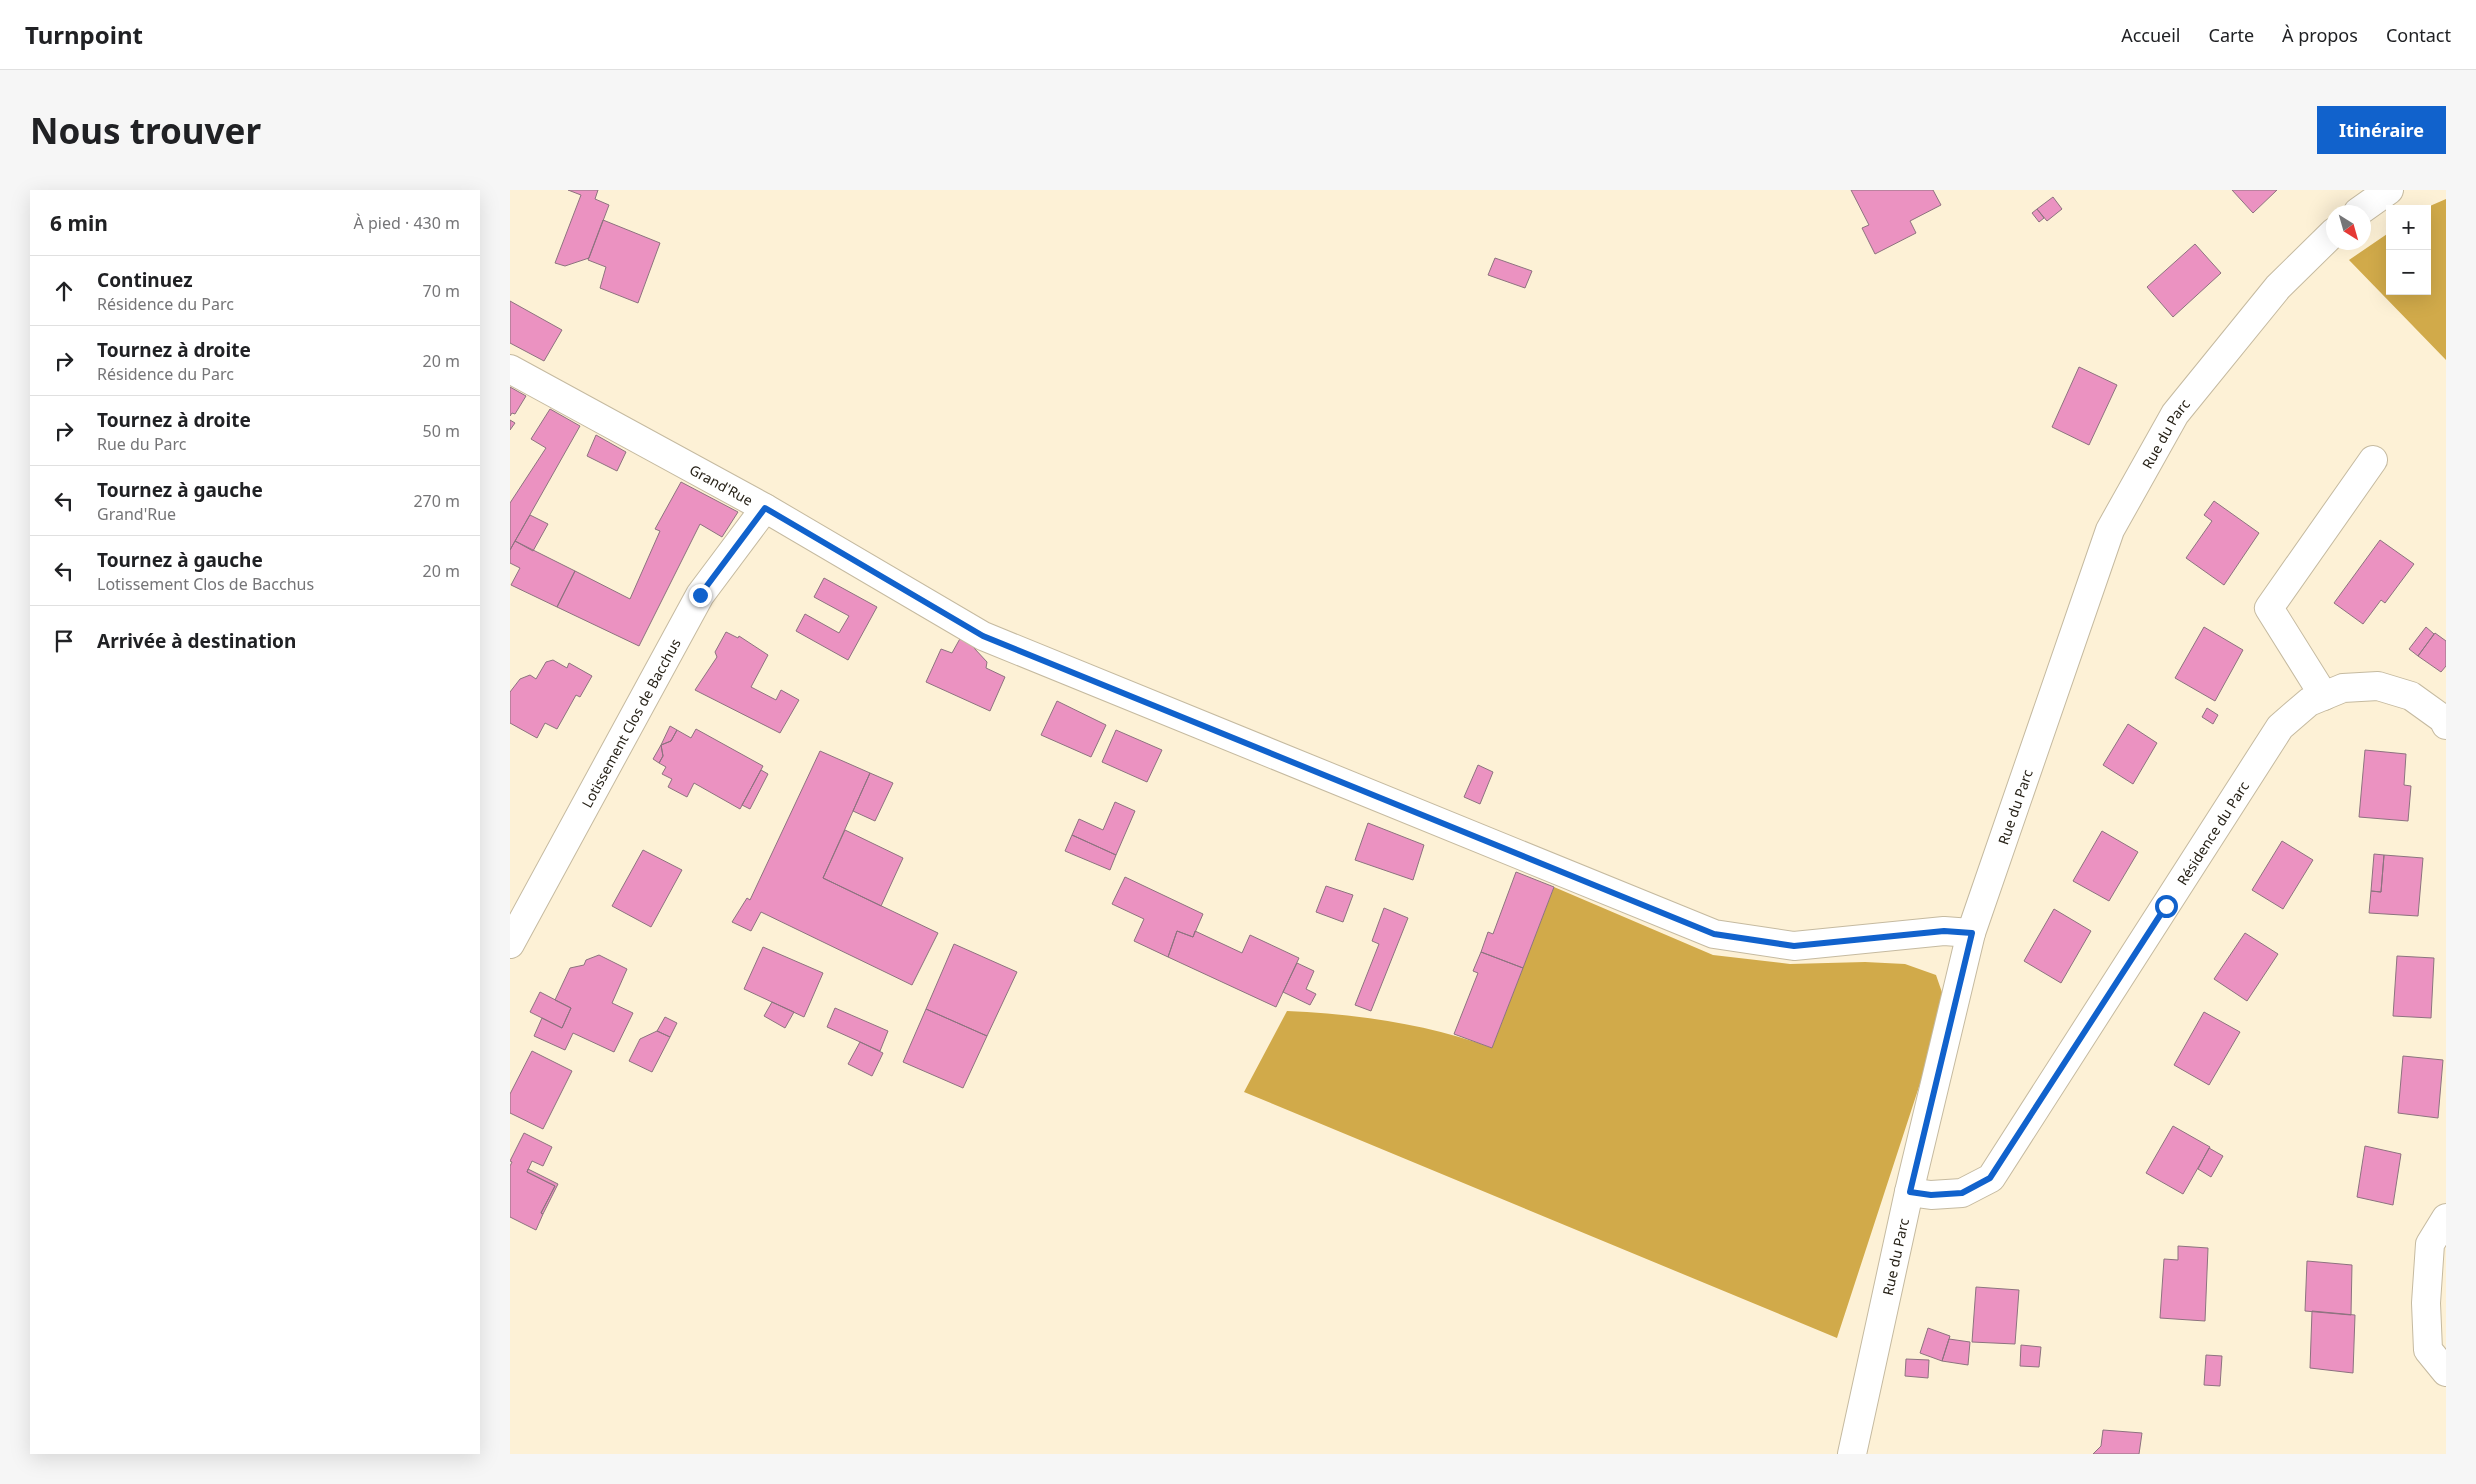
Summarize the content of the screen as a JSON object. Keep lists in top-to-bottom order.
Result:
{
  "streets": {
    "street": [
      "Rue du Parc",
      "Grand'Rue",
      "Lotissement Clos de Bacchus",
      "Résidence du Parc"
    ]
  },
  "crossings": [
    ["Rue du Parc", "Grand'Rue"],
    ["Rue du Parc", "Résidence du Parc"],
    ["Grand'Rue", "Lotissement Clos de Bacchus"]
  ],
  "north": "bottom right",
  "page": {
    "header": "Turnpoint",
    "nav": [
      "Accueil",
      "Carte",
      "À propos",
      "Contact"
    ],
    "buttons": "Itinéraire",
    "title": "Nous trouver",
    "heading": ["6 min", "À pied · 430 m"],
    "map_buttons": ["+", "−"],
    "list": [
      ["Continuez", "Résidence du Parc", "70 m"],
      ["Tournez à droite", "Résidence du Parc", "20 m"],
      ["Tournez à droite", "Rue du Parc", "50 m"],
      ["Tournez à gauche", "Grand'Rue", "270 m"],
      ["Tournez à gauche", "Lotissement Clos de Bacchus", "20 m"],
      "Arrivée à destination"
    ]
  }
}
